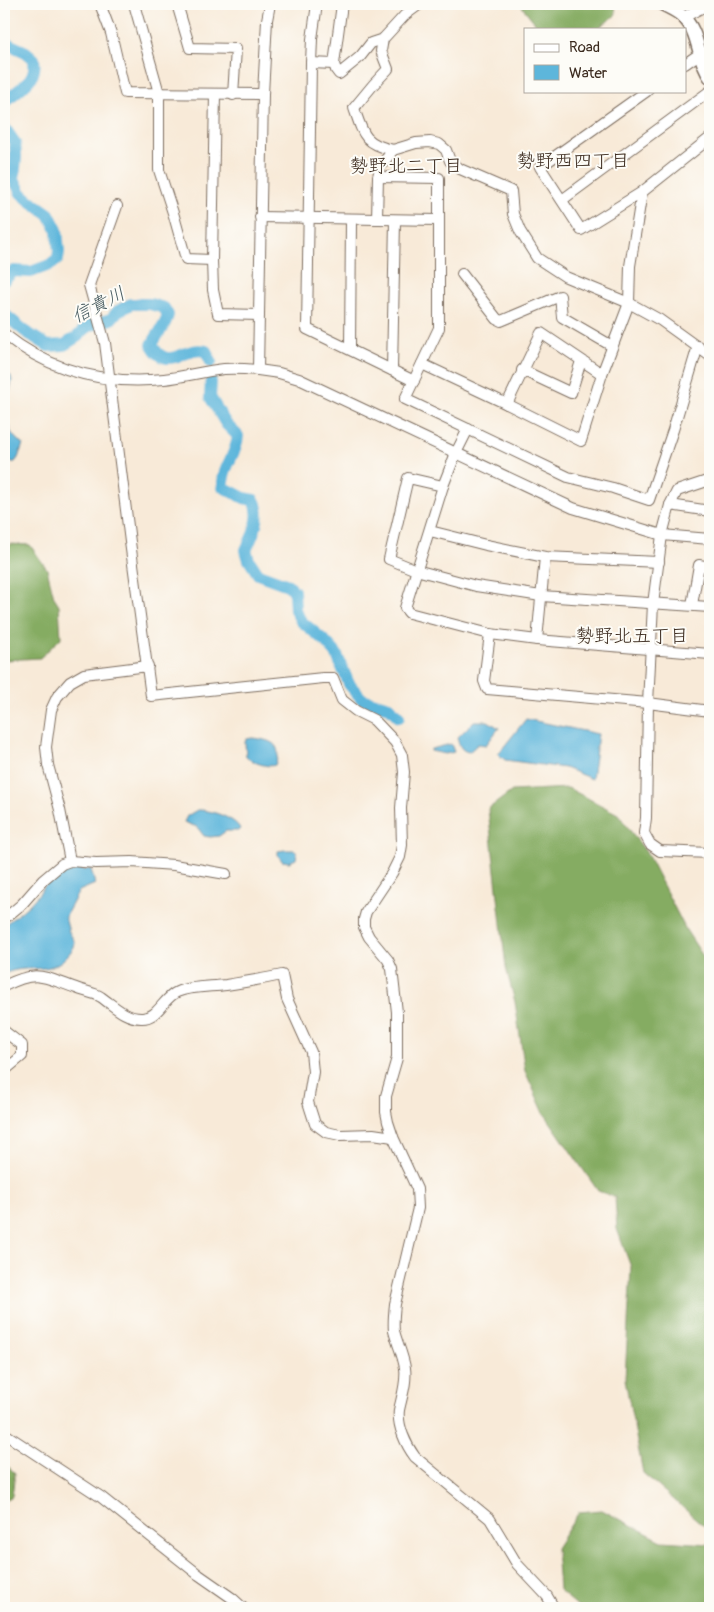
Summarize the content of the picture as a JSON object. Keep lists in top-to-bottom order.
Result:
{
  "districts": ["勢野西四丁目", "勢野北二丁目", "勢野北五丁目"],
  "water": ["信貴川"],
  "legend": ["Road", "Water"]
}
